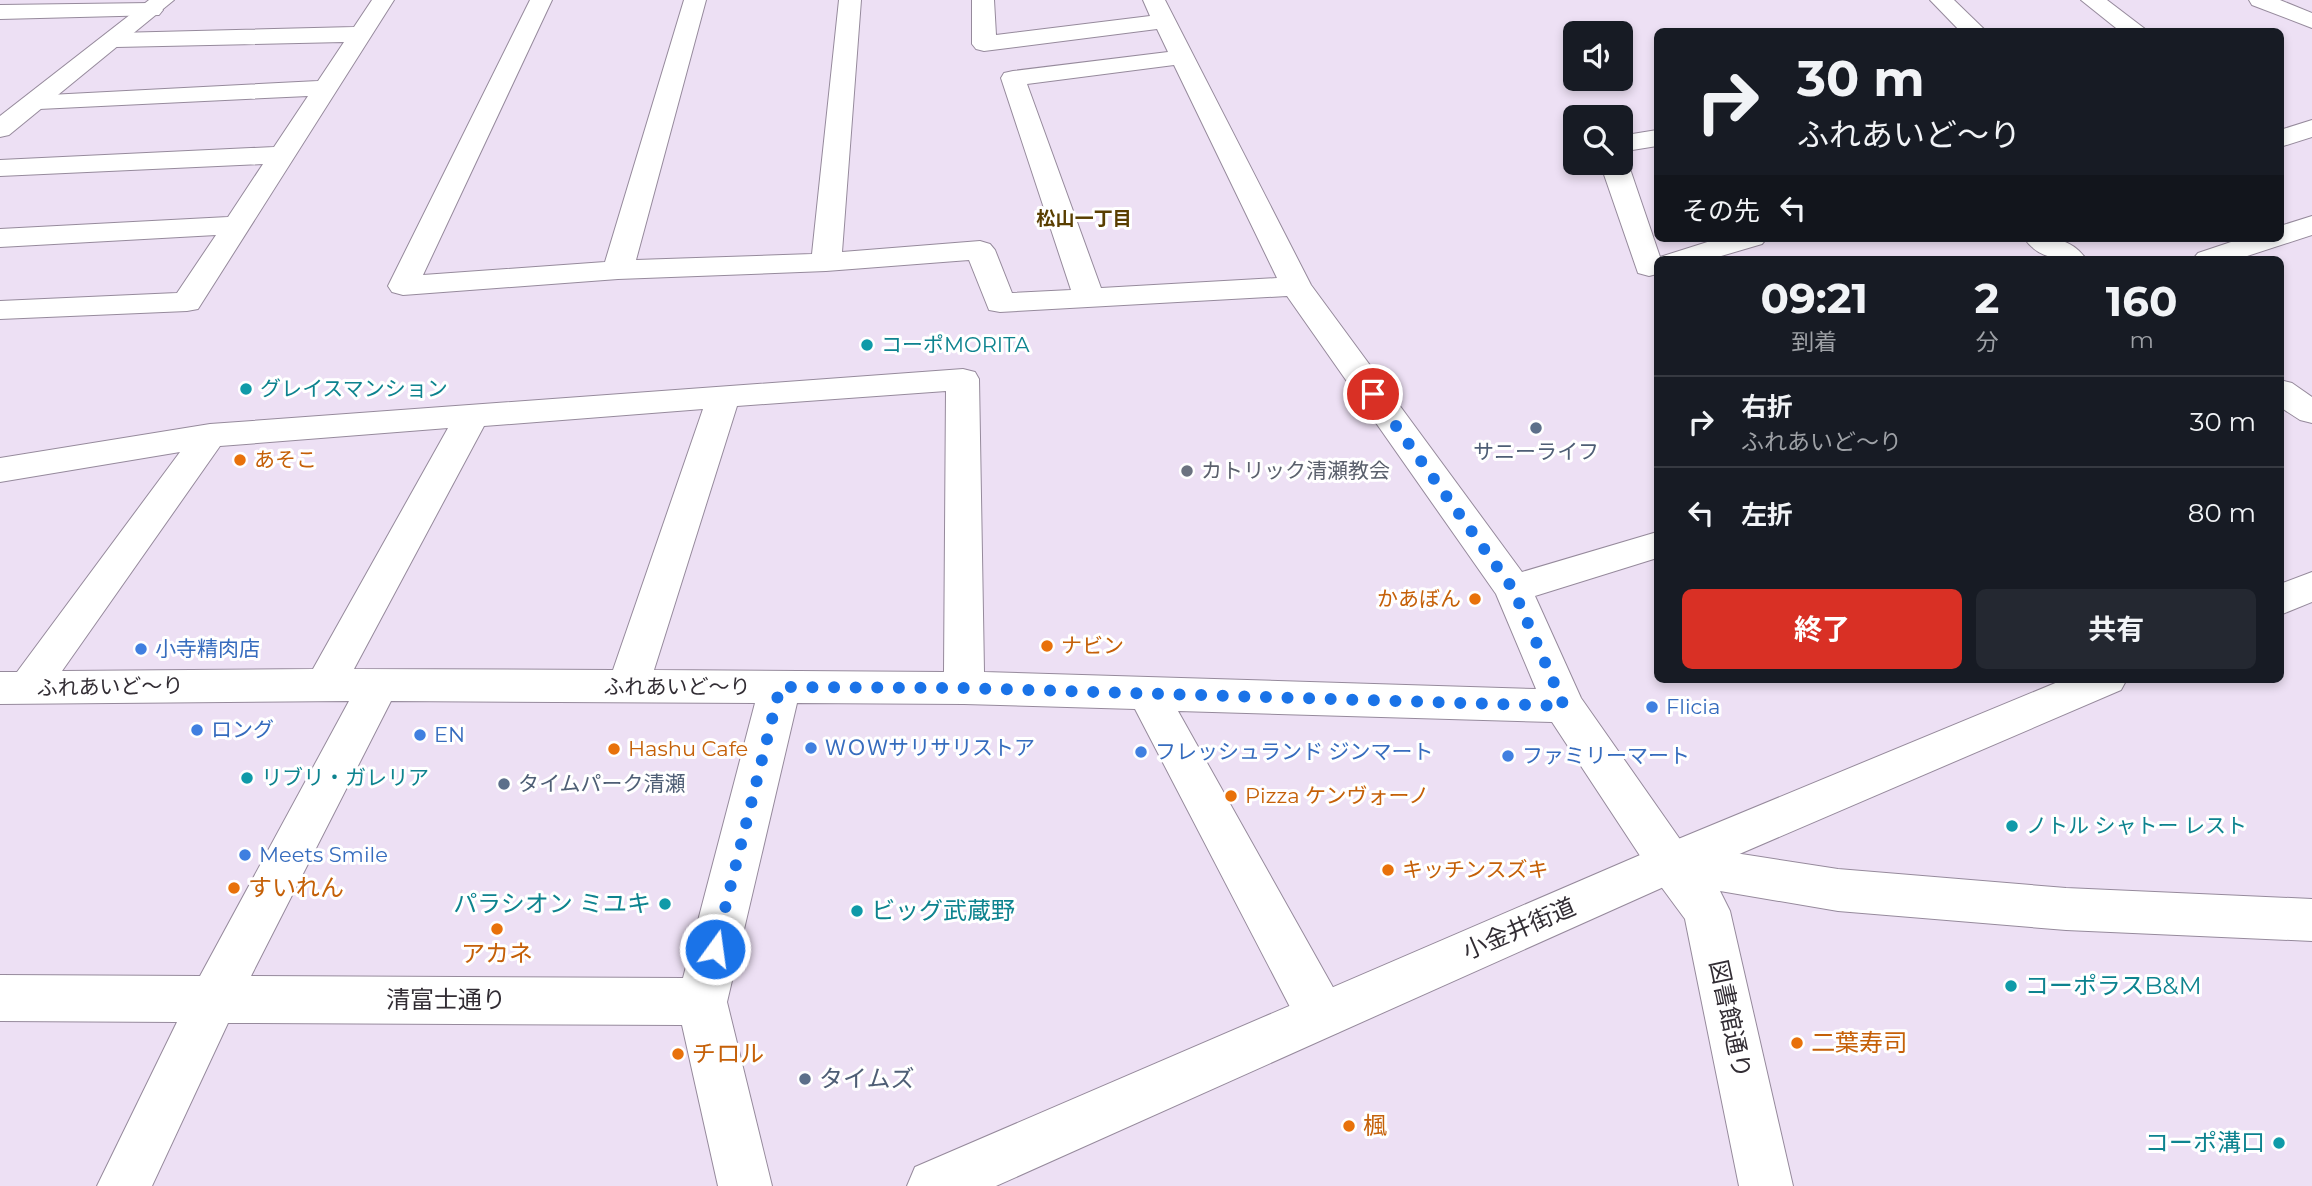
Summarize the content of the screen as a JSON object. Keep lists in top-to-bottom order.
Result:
{
  "streets": {
    "street": [
      "ふれあいど～り",
      "小金井街道",
      "清富士通り",
      "図書館通り"
    ]
  },
  "crossings": [
    ["ふれあいど～り", "図書館通り"],
    ["小金井街道", "図書館通り"]
  ],
  "districts": ["松山一丁目"],
  "places": [
    "コーポMORITA",
    "グレイスマンション",
    "サニーライフ",
    "あそこ",
    "カトリック清瀬教会",
    "かあぼん",
    "ナビン",
    "小寺精肉店",
    "Flicia",
    "ロング",
    "EN",
    "ＷＯＷサリサリストア",
    "Hashu Cafe",
    "フレッシュランド ジンマート",
    "ファミリーマート",
    "リブリ・ガレリア",
    "タイムパーク清瀬",
    "Pizza ケンヴォーノ",
    "ノトル シャトー レスト",
    "Meets Smile",
    "キッチンスズキ",
    "すいれん",
    "パラシオン ミユキ",
    "ビッグ武蔵野",
    "アカネ",
    "コーポラスB&M",
    "二葉寿司",
    "チロル",
    "タイムズ",
    "楓",
    "コーポ溝口"
  ],
  "page": {
    "turn": ["30 m", "ふれあいど～り"],
    "then": "その先",
    "eta": [
      "09:21",
      "到着",
      "2",
      "分",
      "160",
      "m"
    ],
    "list": [
      {
        "name": "右折",
        "note": "ふれあいど～り",
        "value": "30 m"
      },
      {
        "name": "左折",
        "value": "80 m"
      }
    ],
    "buttons": ["終了", "共有"]
  }
}
